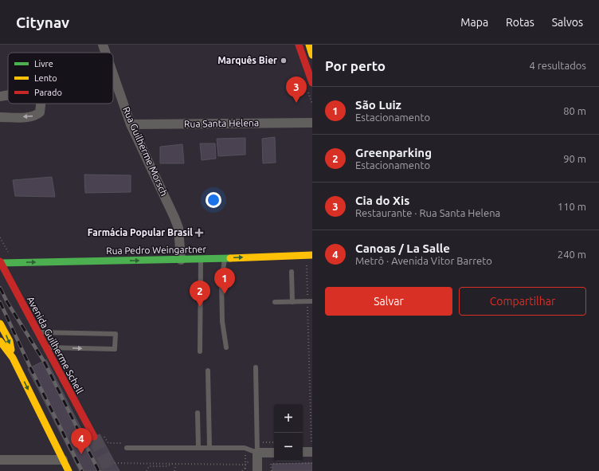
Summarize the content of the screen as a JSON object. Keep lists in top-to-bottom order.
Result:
{
  "streets": {
    "main road": ["Rua Pedro Weingartner", "Avenida Guilherme Schell"],
    "street": ["Rua Santa Helena", "Rua Guilherme Morsch"]
  },
  "crossings": [
    ["Rua Santa Helena", "Rua Guilherme Morsch"],
    ["Rua Guilherme Morsch", "Rua Pedro Weingartner"],
    ["Rua Pedro Weingartner", "Avenida Guilherme Schell"]
  ],
  "one_way": ["Rua Pedro Weingartner"],
  "places": {
    "other": ["Marquês Bier"],
    "health": ["Farmácia Popular Brasil"]
  },
  "legend": ["Livre", "Lento", "Parado"],
  "page": {
    "header": "Citynav",
    "nav": ["Mapa", "Rotas", "Salvos"],
    "heading": ["Por perto", "4 resultados"],
    "pins": [
      "3",
      "1",
      "2",
      "4"
    ],
    "list": [
      {
        "mark": "1",
        "name": "São Luiz",
        "note": "Estacionamento",
        "value": "80 m"
      },
      {
        "mark": "2",
        "name": "Greenparking",
        "note": "Estacionamento",
        "value": "90 m"
      },
      {
        "mark": "3",
        "name": "Cia do Xis",
        "note": "Restaurante · Rua Santa Helena",
        "value": "110 m"
      },
      {
        "mark": "4",
        "name": "Canoas / La Salle",
        "note": "Metrô · Avenida Vitor Barreto",
        "value": "240 m"
      }
    ],
    "buttons": ["Salvar", "Compartilhar"],
    "map_buttons": ["+", "−"]
  }
}
